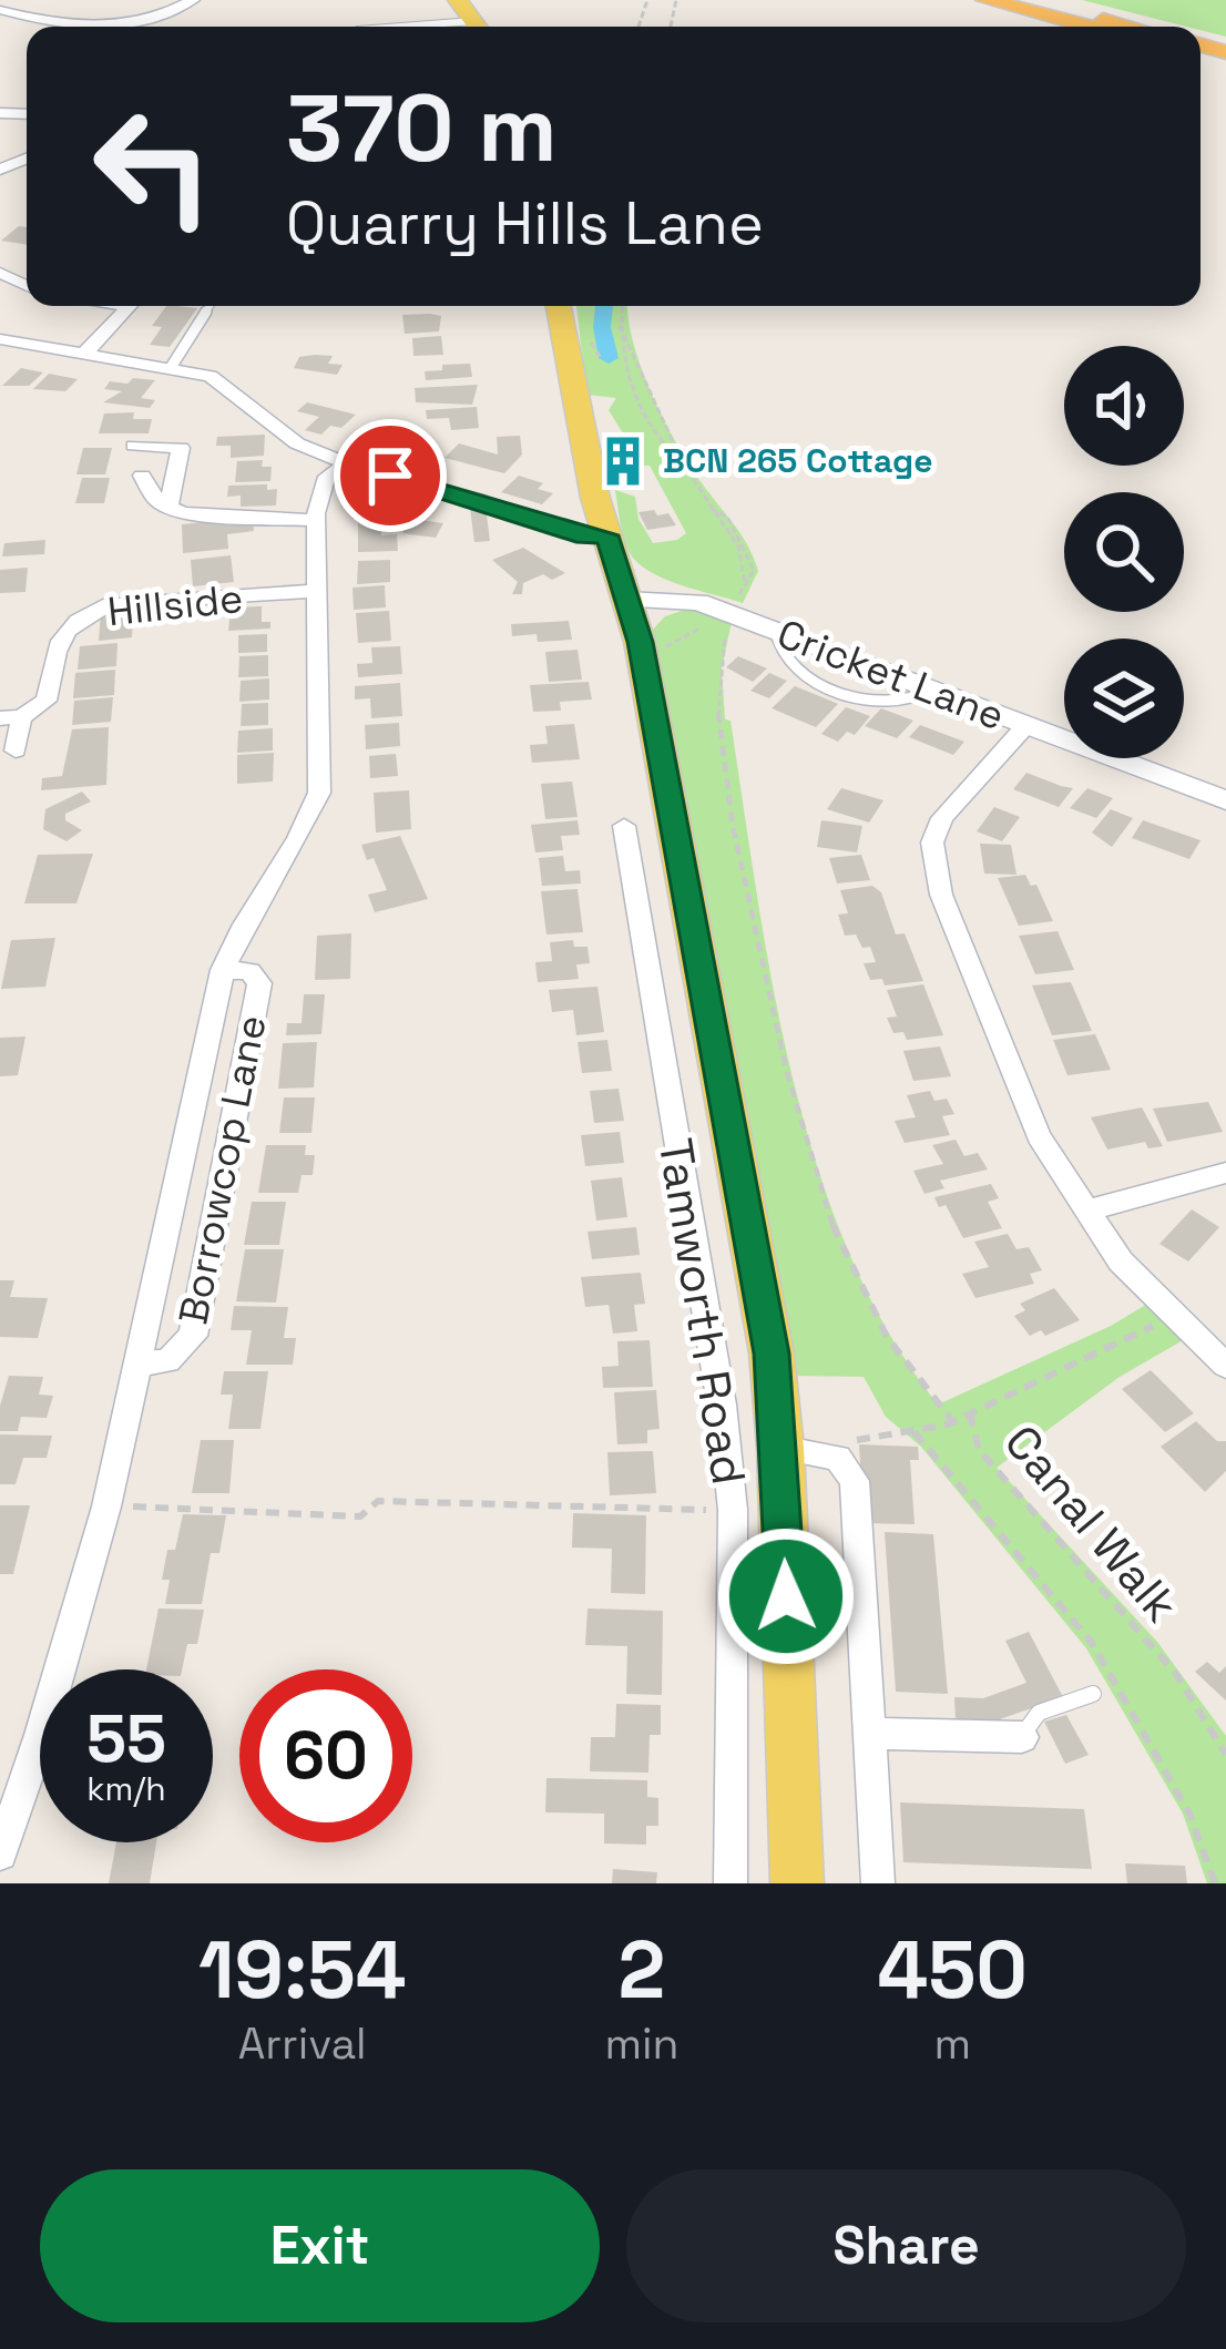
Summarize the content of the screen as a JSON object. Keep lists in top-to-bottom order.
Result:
{
  "streets": {
    "main road": ["Tamworth Road"],
    "street": ["Hillside", "Cricket Lane", "Borrowcop Lane"],
    "path": ["Canal Walk"]
  },
  "crossings": [
    ["Hillside", "Borrowcop Lane"],
    ["Cricket Lane", "Tamworth Road"]
  ],
  "places": {
    "building": ["BCN 265 Cottage"]
  },
  "page": {
    "turn": ["370 m", "Quarry Hills Lane"],
    "speed": "55 km/h",
    "limit": "60",
    "eta": [
      "19:54",
      "Arrival",
      "2",
      "min",
      "450",
      "m"
    ],
    "buttons": ["Exit", "Share"]
  }
}
